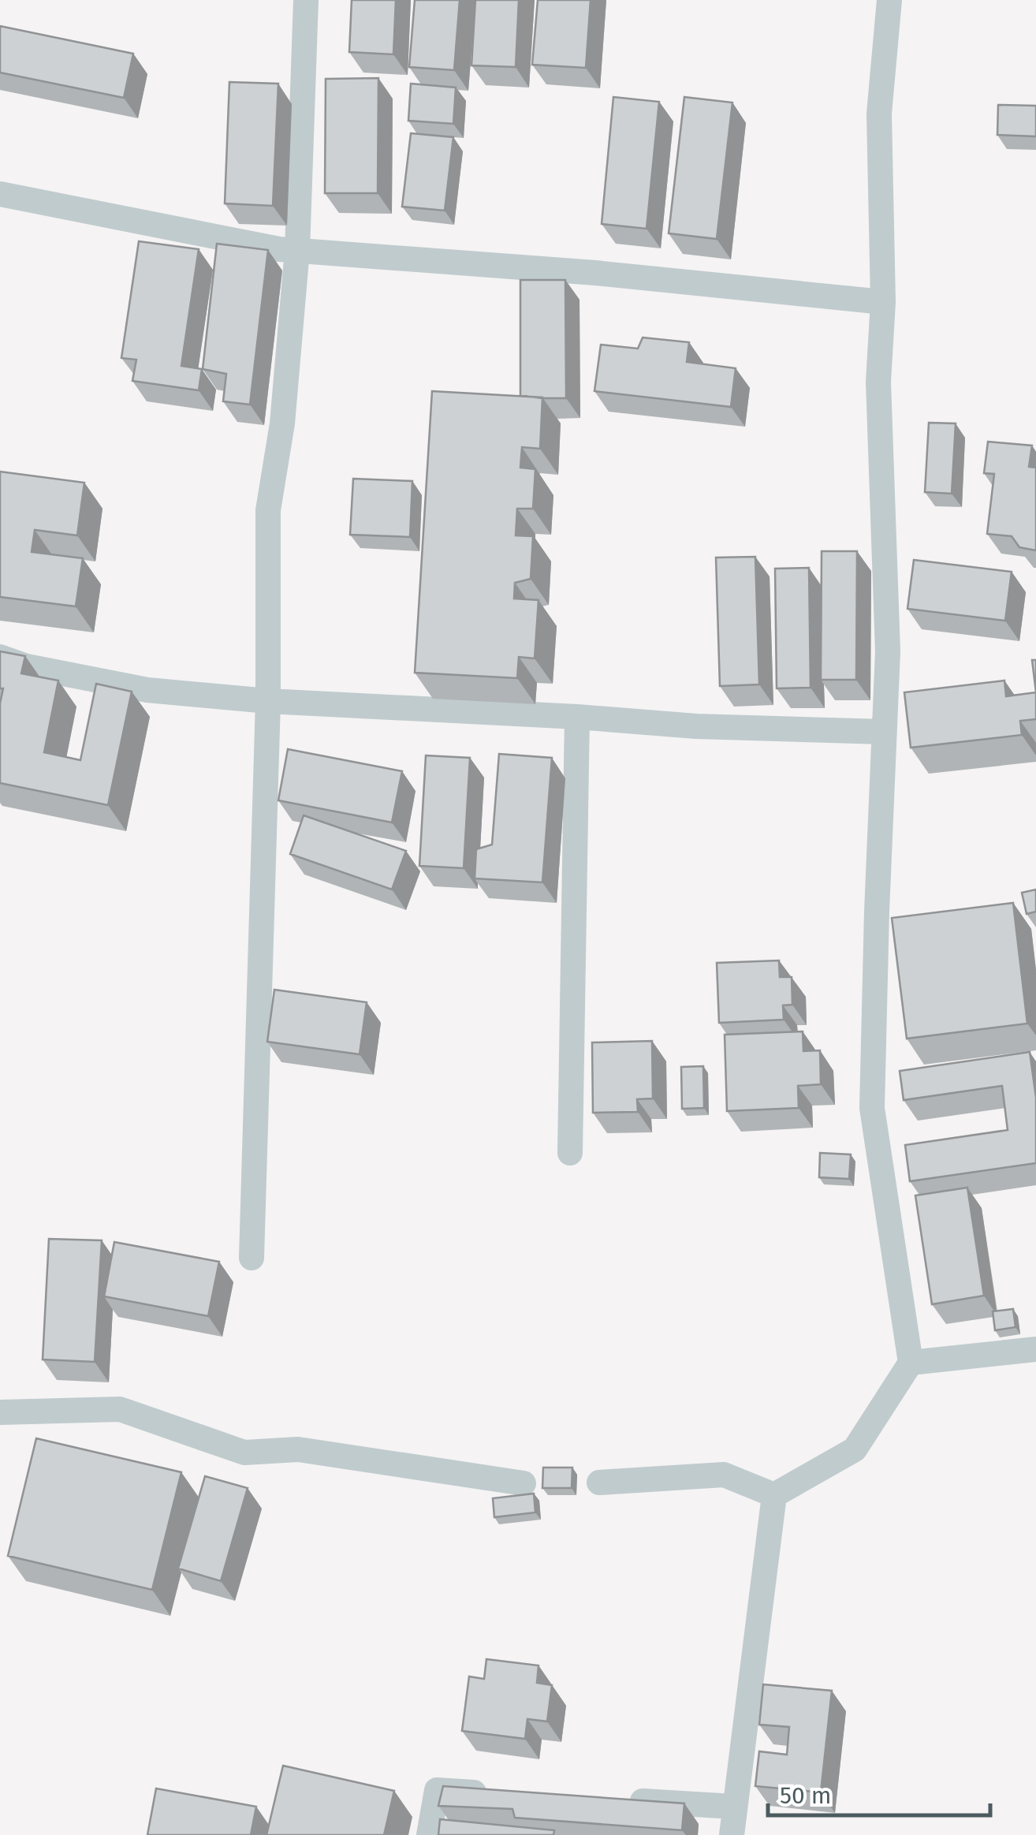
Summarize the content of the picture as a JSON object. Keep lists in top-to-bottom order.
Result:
{
  "scale_bar": "50 m"
}
